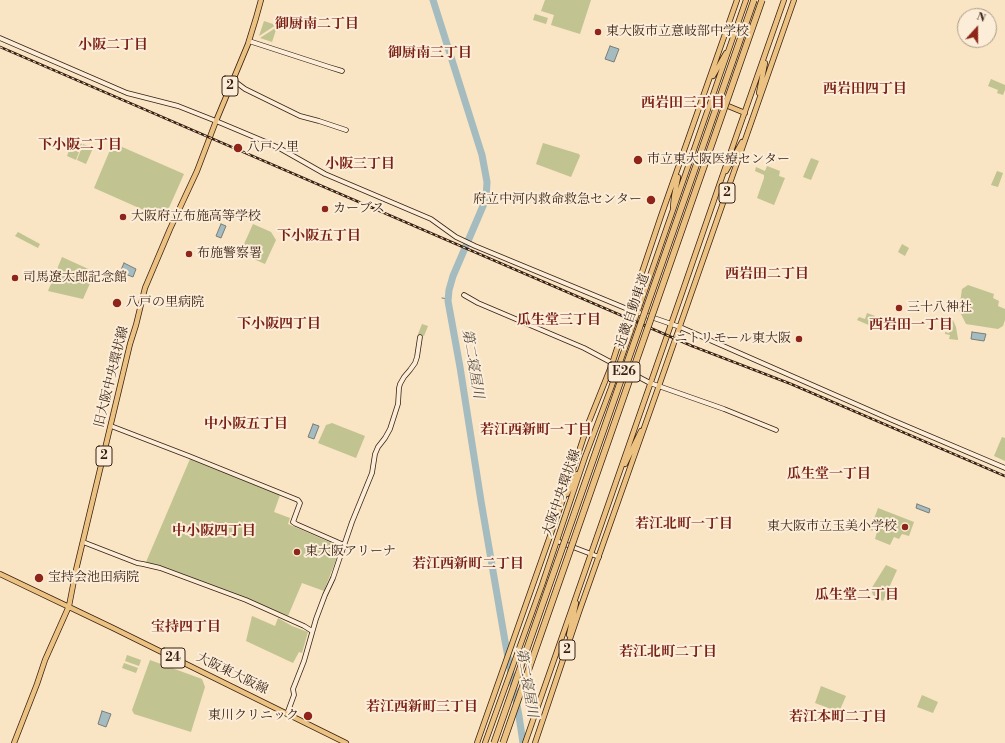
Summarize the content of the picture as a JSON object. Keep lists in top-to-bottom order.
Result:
{
  "streets": {
    "highway": ["近畿自動車道", "E26"],
    "main road": [
      "2",
      "旧大阪中央環状線",
      "大阪中央環状線",
      "24",
      "大阪東大阪線"
    ]
  },
  "crossings": [
    ["旧大阪中央環状線", "大阪東大阪線"]
  ],
  "districts": [
    "御厨南二丁目",
    "小阪二丁目",
    "御厨南三丁目",
    "西岩田四丁目",
    "西岩田三丁目",
    "下小阪二丁目",
    "小阪三丁目",
    "下小阪五丁目",
    "西岩田二丁目",
    "瓜生堂三丁目",
    "下小阪四丁目",
    "西岩田一丁目",
    "中小阪五丁目",
    "若江西新町一丁目",
    "瓜生堂一丁目",
    "若江北町一丁目",
    "中小阪四丁目",
    "若江西新町二丁目",
    "瓜生堂二丁目",
    "宝持四丁目",
    "若江北町二丁目",
    "若江西新町三丁目",
    "若江本町二丁目"
  ],
  "water": ["第二寝屋川"],
  "places": [
    "東大阪市立意岐部中学校",
    "八戸ノ里",
    "市立東大阪医療センター",
    "府立中河内救命救急センター",
    "カーブス",
    "大阪府立布施高等学校",
    "布施警察署",
    "司馬遼太郎記念館",
    "八戸の里病院",
    "三十八神社",
    "ニトリモール東大阪",
    "東大阪市立玉美小学校",
    "東大阪アリーナ",
    "宝持会池田病院",
    "東川クリニック"
  ],
  "north": "top"
}
